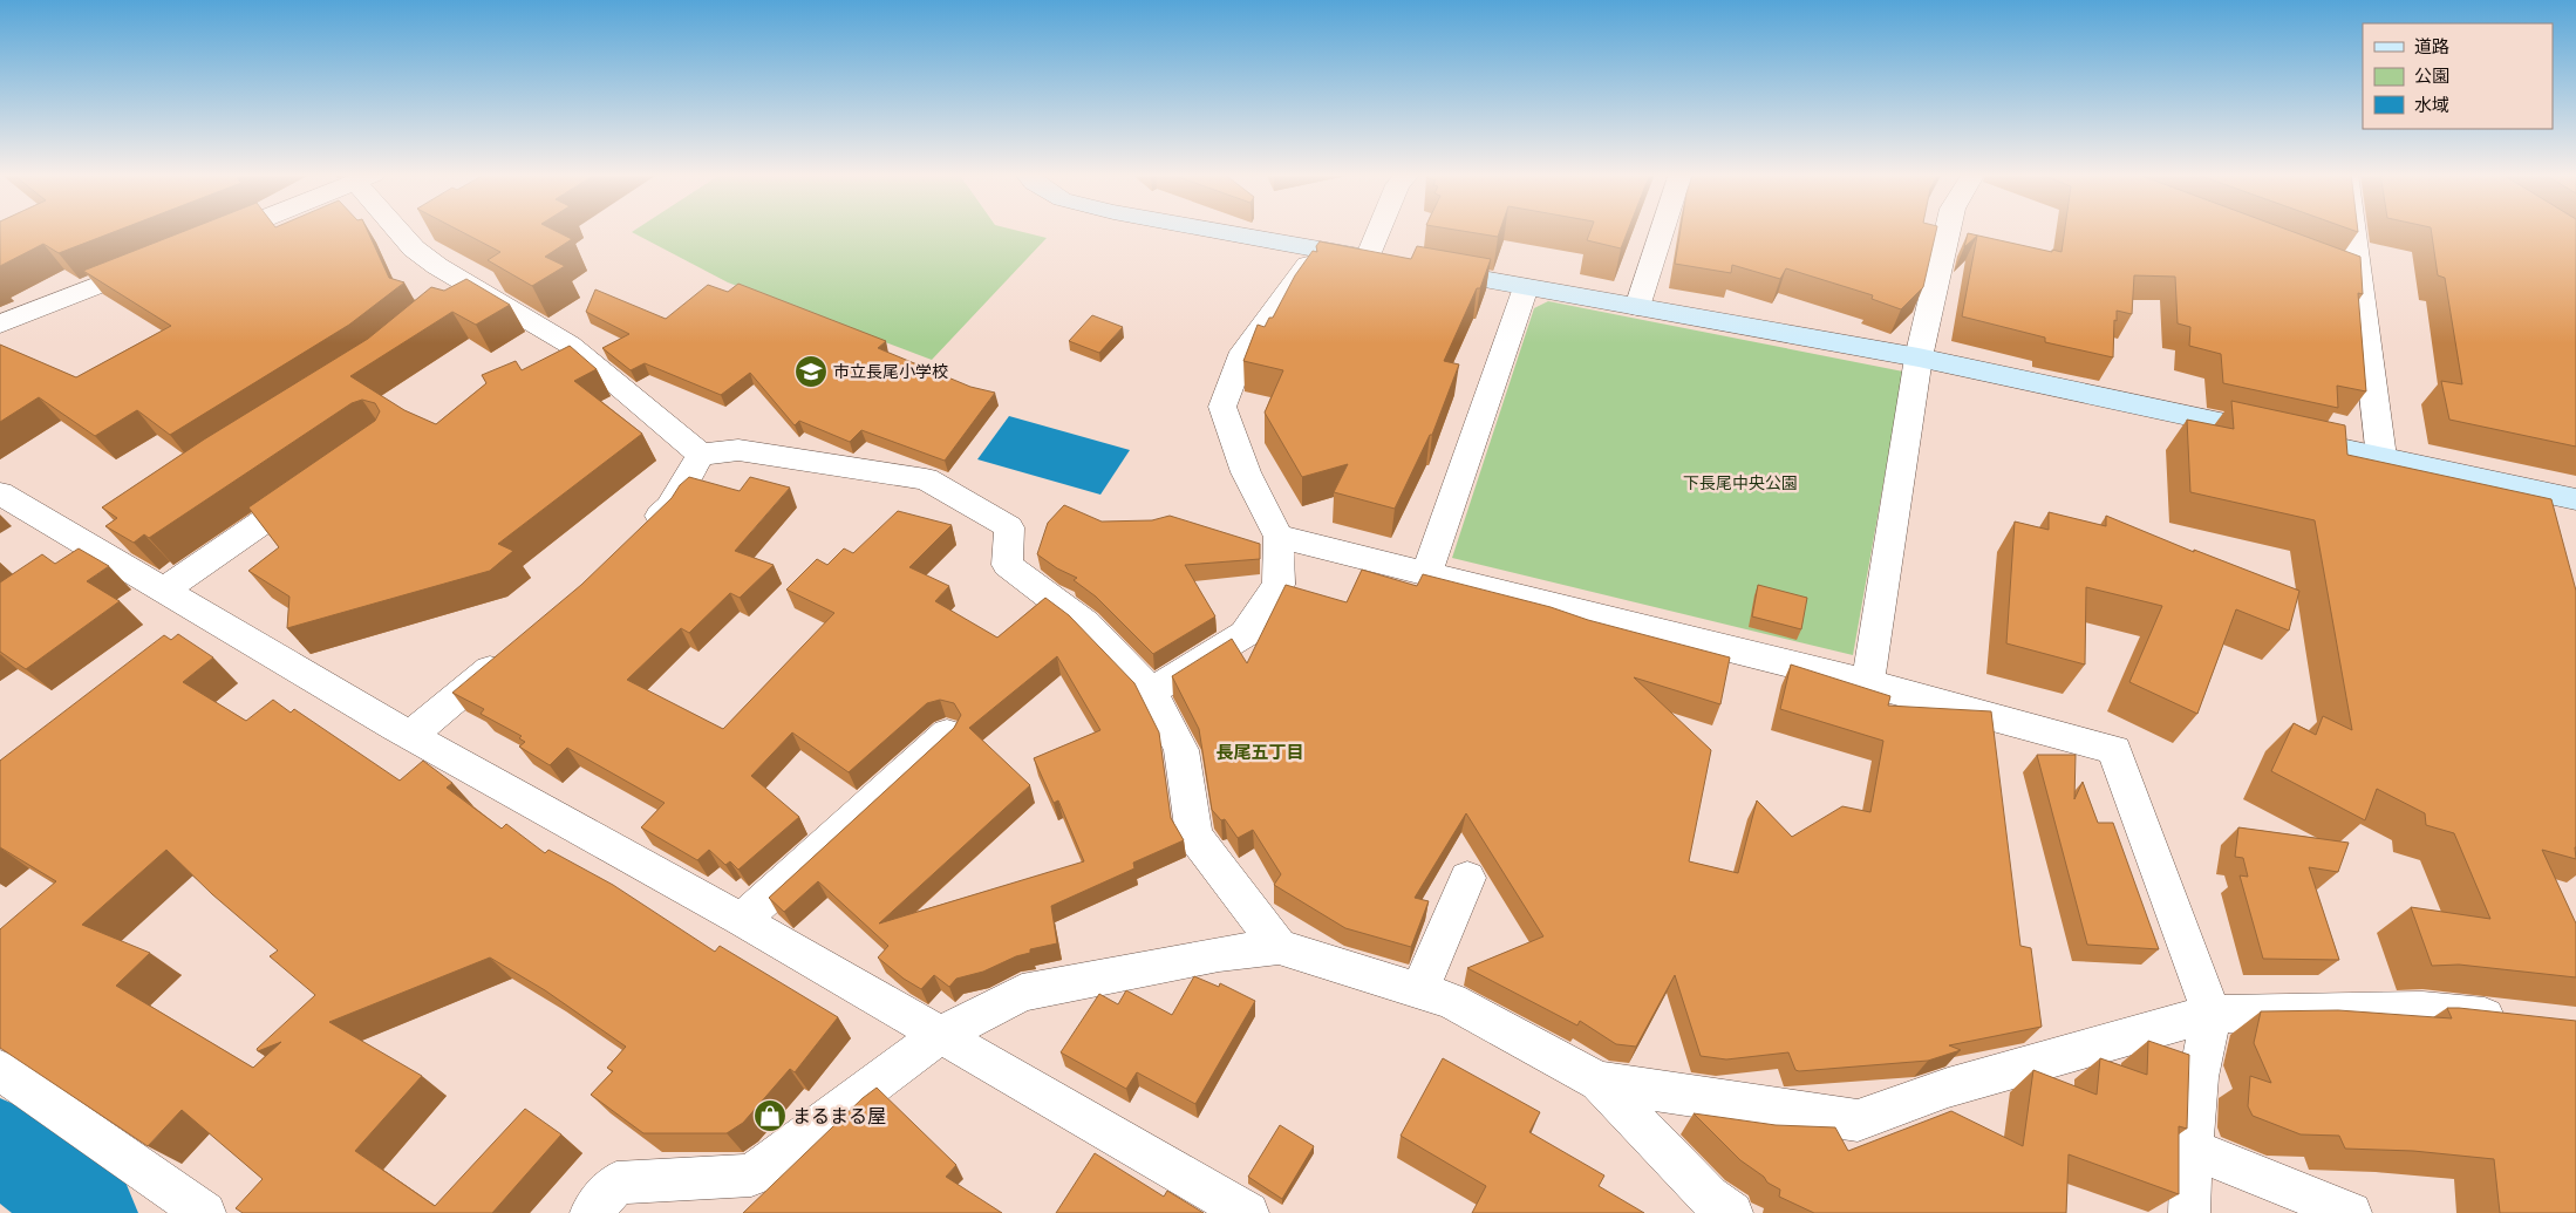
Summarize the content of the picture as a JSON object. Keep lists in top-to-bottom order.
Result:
{
  "districts": ["長尾五丁目"],
  "parks": ["下長尾中央公園"],
  "places": {
    "school or university": ["市立長尾小学校"],
    "shop": ["まるまる屋"]
  },
  "legend": ["道路", "公園", "水域"]
}
